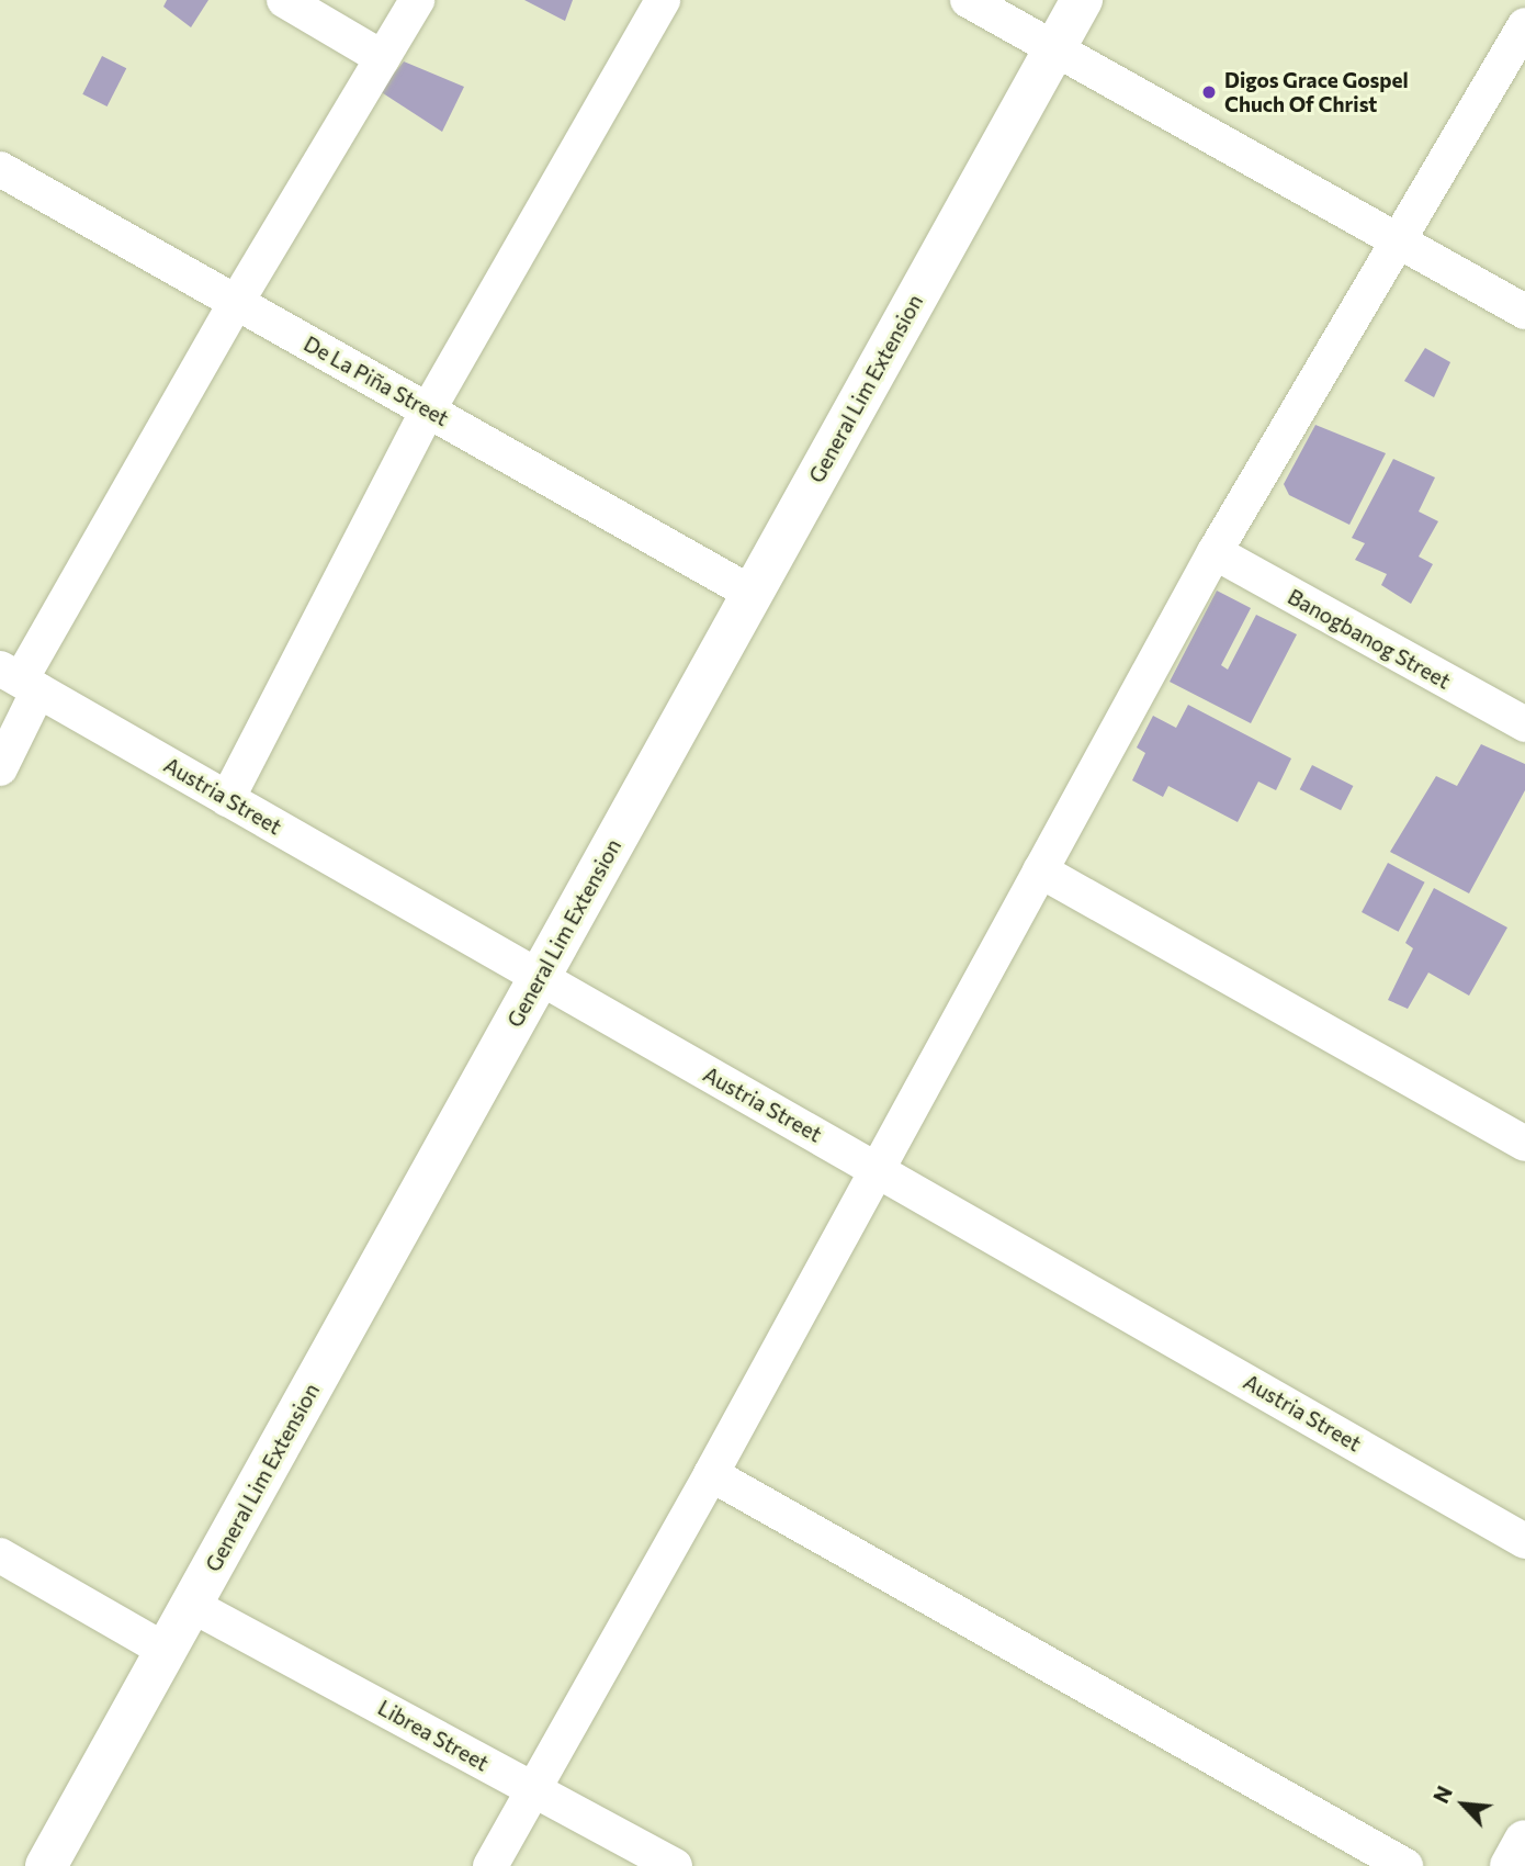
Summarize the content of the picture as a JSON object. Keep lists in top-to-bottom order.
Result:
{
  "streets": {
    "street": [
      "De La Piña Street",
      "General Lim Extension",
      "Banogbanog Street",
      "Austria Street",
      "Librea Street"
    ]
  },
  "crossings": [
    ["De La Piña Street", "General Lim Extension"],
    ["General Lim Extension", "Austria Street"],
    ["General Lim Extension", "Librea Street"]
  ],
  "places": ["Digos Grace Gospel Chuch Of Christ"],
  "north": "top left"
}
